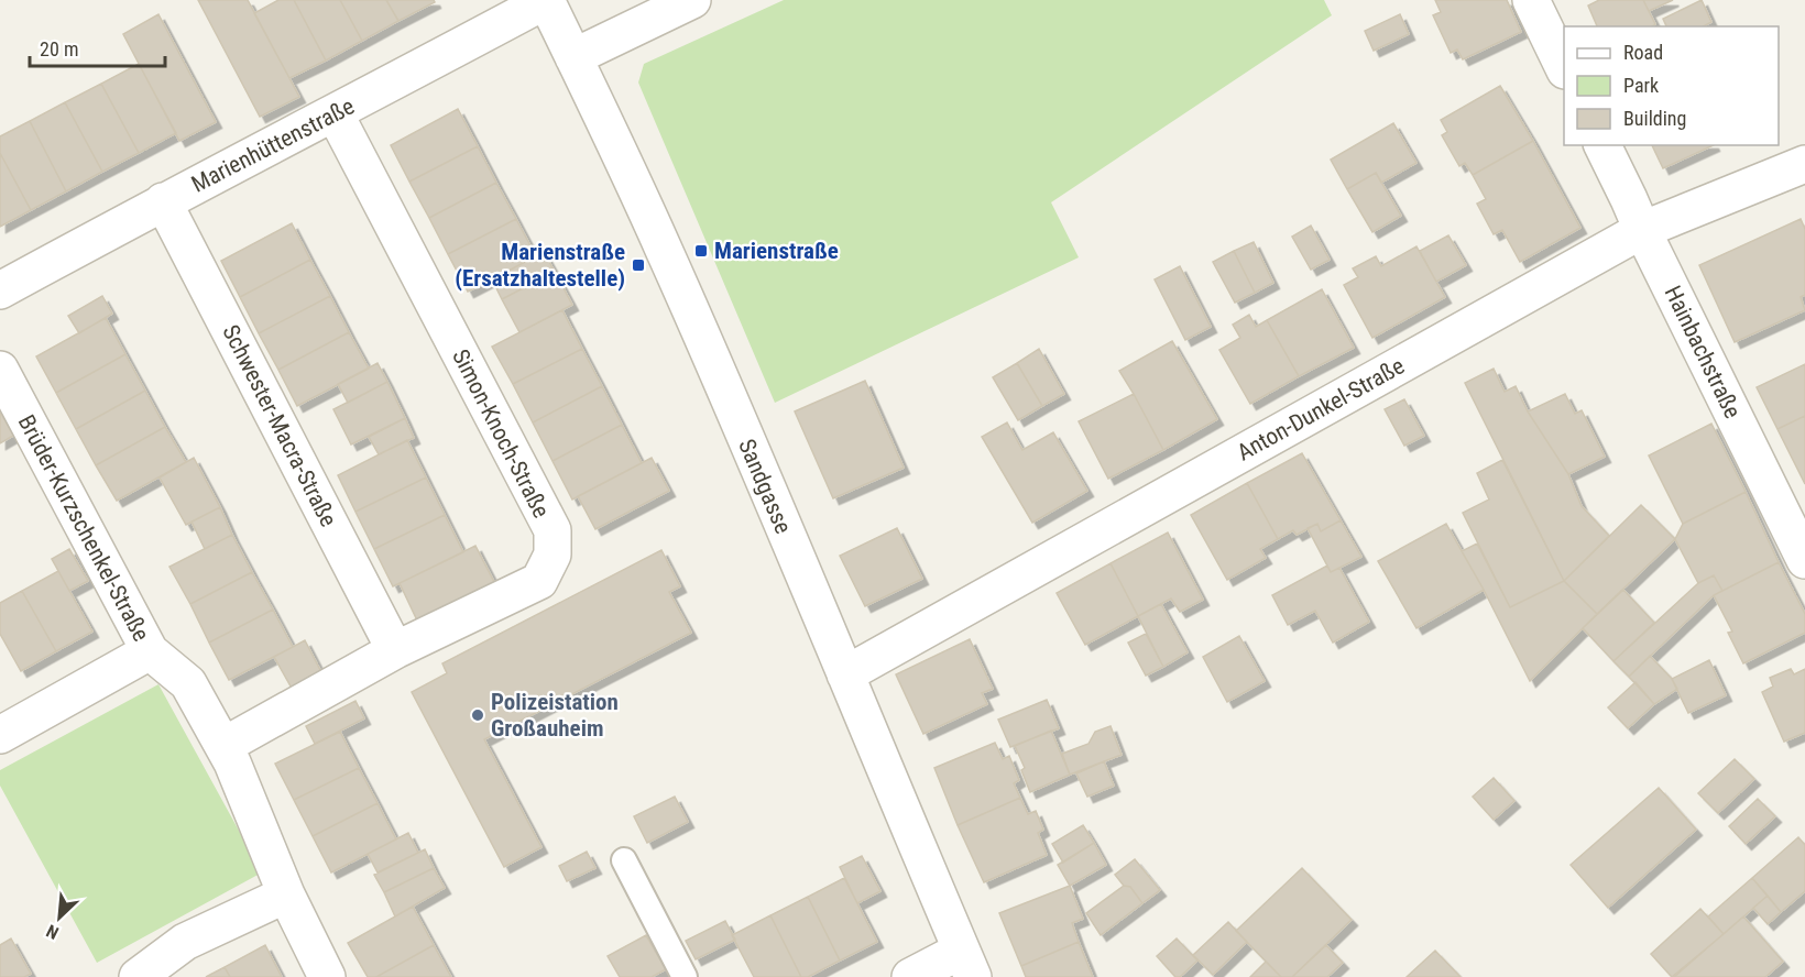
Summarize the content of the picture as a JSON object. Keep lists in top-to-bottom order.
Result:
{
  "streets": {
    "street": [
      "Marienhüttenstraße",
      "Hainbachstraße",
      "Anton-Dunkel-Straße",
      "Schwester-Macra-Straße",
      "Simon-Knoch-Straße",
      "Sandgasse",
      "Brüder-Kurzschenkel-Straße"
    ]
  },
  "crossings": [
    ["Marienhüttenstraße", "Schwester-Macra-Straße"],
    ["Marienhüttenstraße", "Simon-Knoch-Straße"],
    ["Marienhüttenstraße", "Sandgasse"],
    ["Hainbachstraße", "Anton-Dunkel-Straße"],
    ["Anton-Dunkel-Straße", "Sandgasse"],
    ["Schwester-Macra-Straße", "Simon-Knoch-Straße"]
  ],
  "places": {
    "transit": ["Marienstraße", "Marienstraße (Ersatzhaltestelle)"],
    "other": ["Polizeistation Großauheim"]
  },
  "legend": ["Road", "Park", "Building"],
  "scale_bar": "20 m",
  "north": "bottom left"
}
